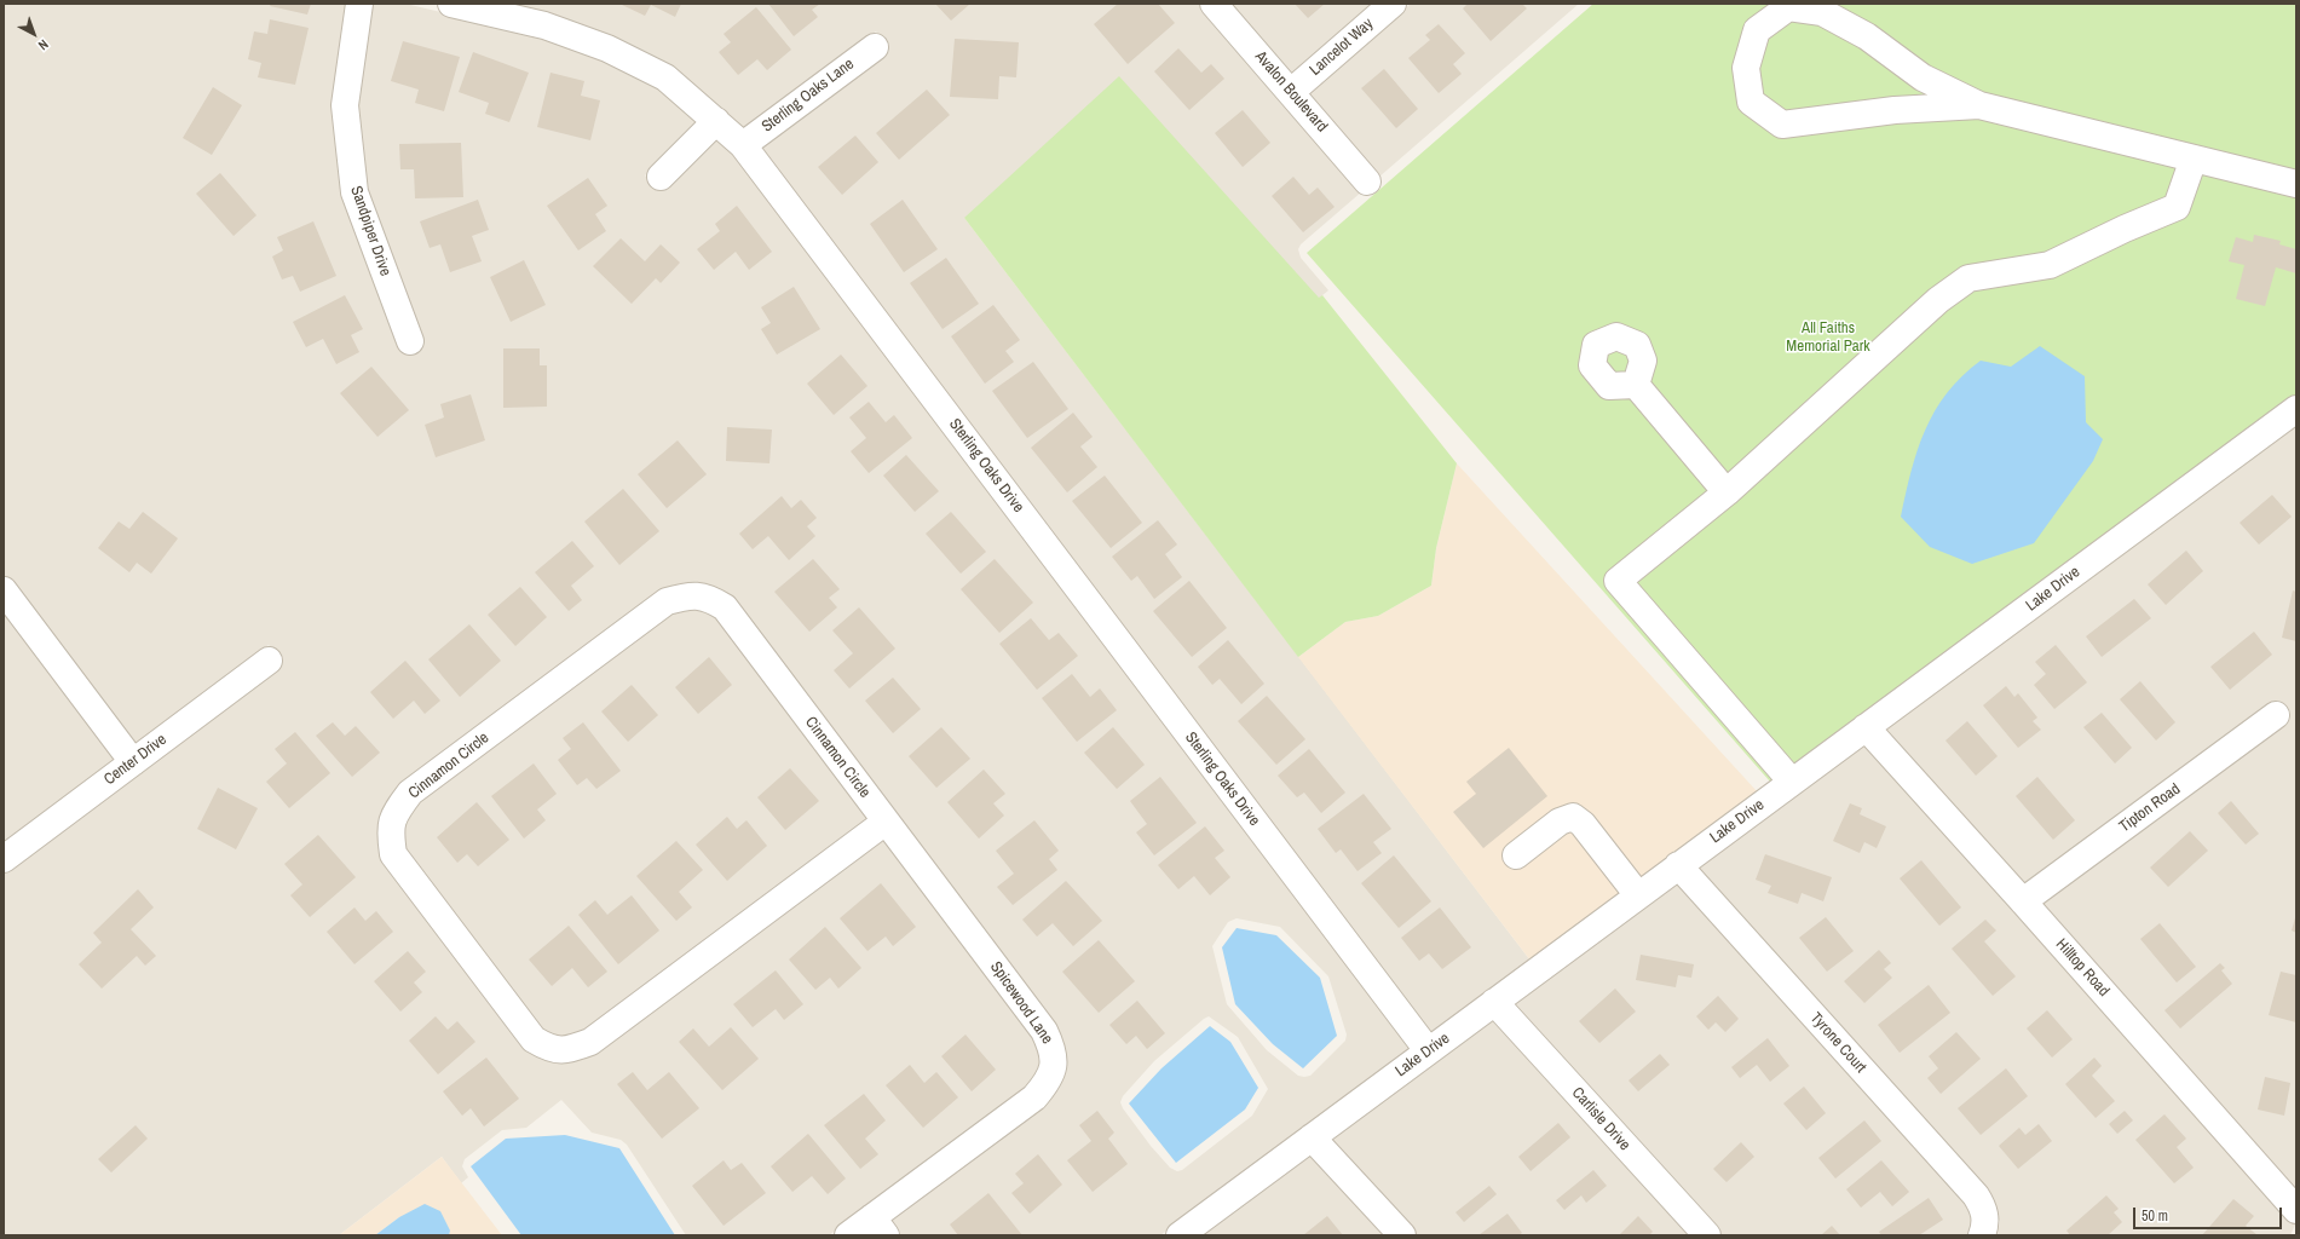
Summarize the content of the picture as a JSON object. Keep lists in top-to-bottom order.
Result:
{
  "streets": {
    "street": [
      "Lancelot Way",
      "Avalon Boulevard",
      "Sterling Oaks Lane",
      "Sandpiper Drive",
      "Sterling Oaks Drive",
      "Lake Drive",
      "Cinnamon Circle",
      "Center Drive",
      "Tipton Road",
      "Hilltop Road",
      "Spicewood Lane",
      "Tyrone Court",
      "Carlisle Drive"
    ]
  },
  "crossings": [
    ["Lancelot Way", "Avalon Boulevard"],
    ["Sterling Oaks Lane", "Sterling Oaks Drive"],
    ["Sterling Oaks Drive", "Lake Drive"],
    ["Lake Drive", "Hilltop Road"],
    ["Lake Drive", "Tyrone Court"],
    ["Lake Drive", "Carlisle Drive"],
    ["Cinnamon Circle", "Spicewood Lane"],
    ["Tipton Road", "Hilltop Road"]
  ],
  "parks": ["All Faiths Memorial Park"],
  "scale_bar": "50 m",
  "north": "bottom right"
}
